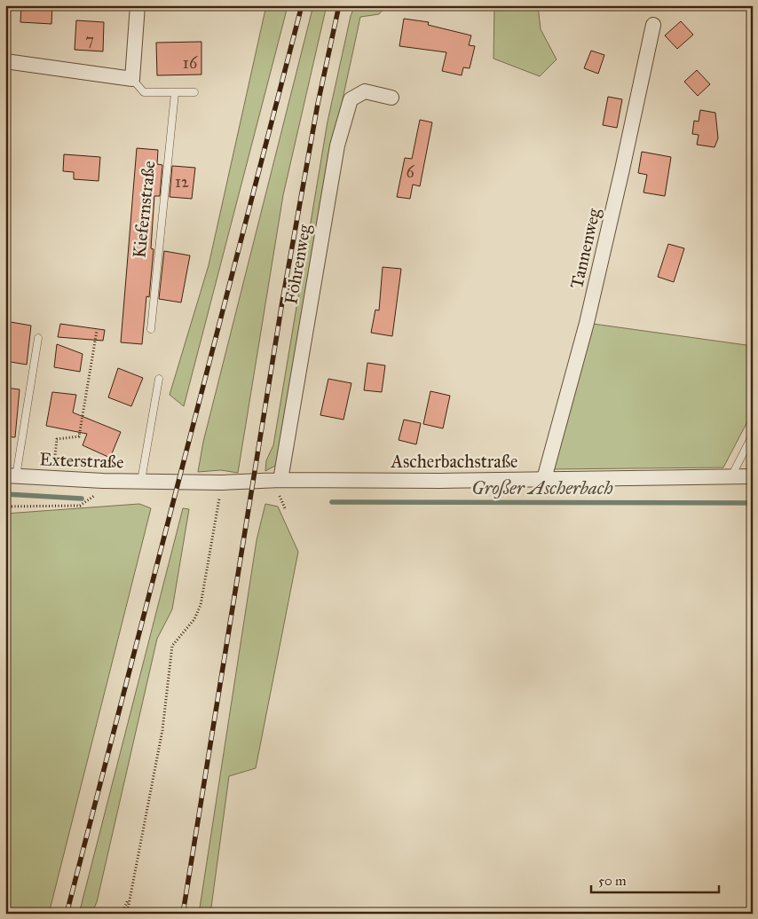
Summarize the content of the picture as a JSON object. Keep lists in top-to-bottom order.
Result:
{
  "streets": {
    "street": [
      "Tannenweg",
      "Föhrenweg",
      "Exterstraße",
      "Ascherbachstraße"
    ],
    "lane": ["Kiefernstraße"]
  },
  "crossings": [
    ["Tannenweg", "Ascherbachstraße"],
    ["Föhrenweg", "Ascherbachstraße"],
    ["Exterstraße", "Ascherbachstraße"]
  ],
  "water": ["Großer Ascherbach"],
  "house_numbers": [
    "7",
    "16",
    "6",
    "12"
  ],
  "scale_bar": "50 m"
}
